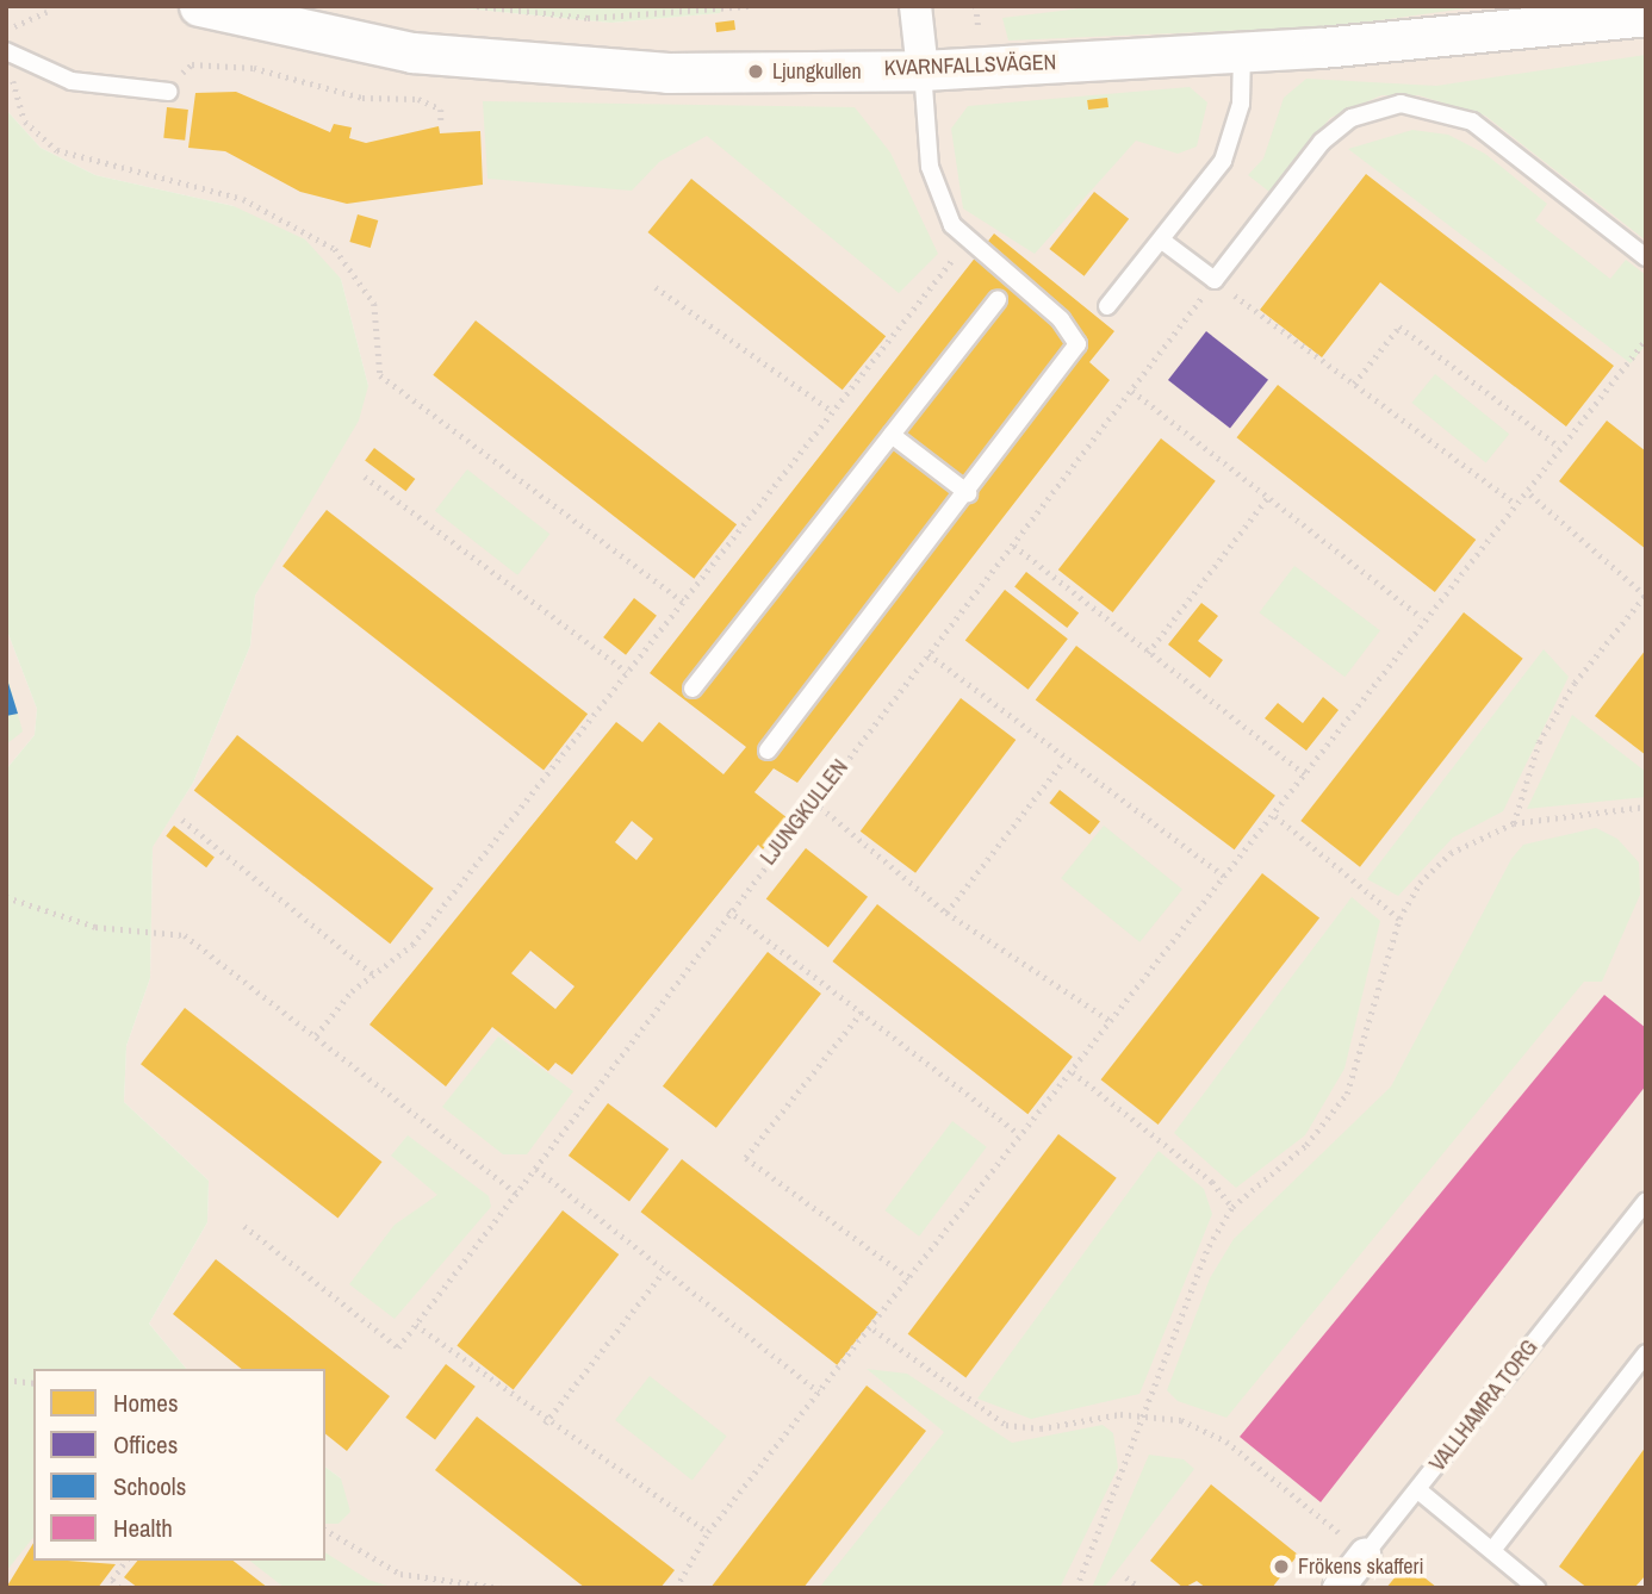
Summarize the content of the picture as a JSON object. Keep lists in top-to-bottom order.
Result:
{
  "streets": {
    "street": ["KVARNFALLSVÄGEN"],
    "lane": ["VALLHAMRA TORG"],
    "path": ["LJUNGKULLEN"]
  },
  "places": ["Ljungkullen", "Frökens skafferi"],
  "legend": [
    "Homes",
    "Offices",
    "Schools",
    "Health"
  ]
}
